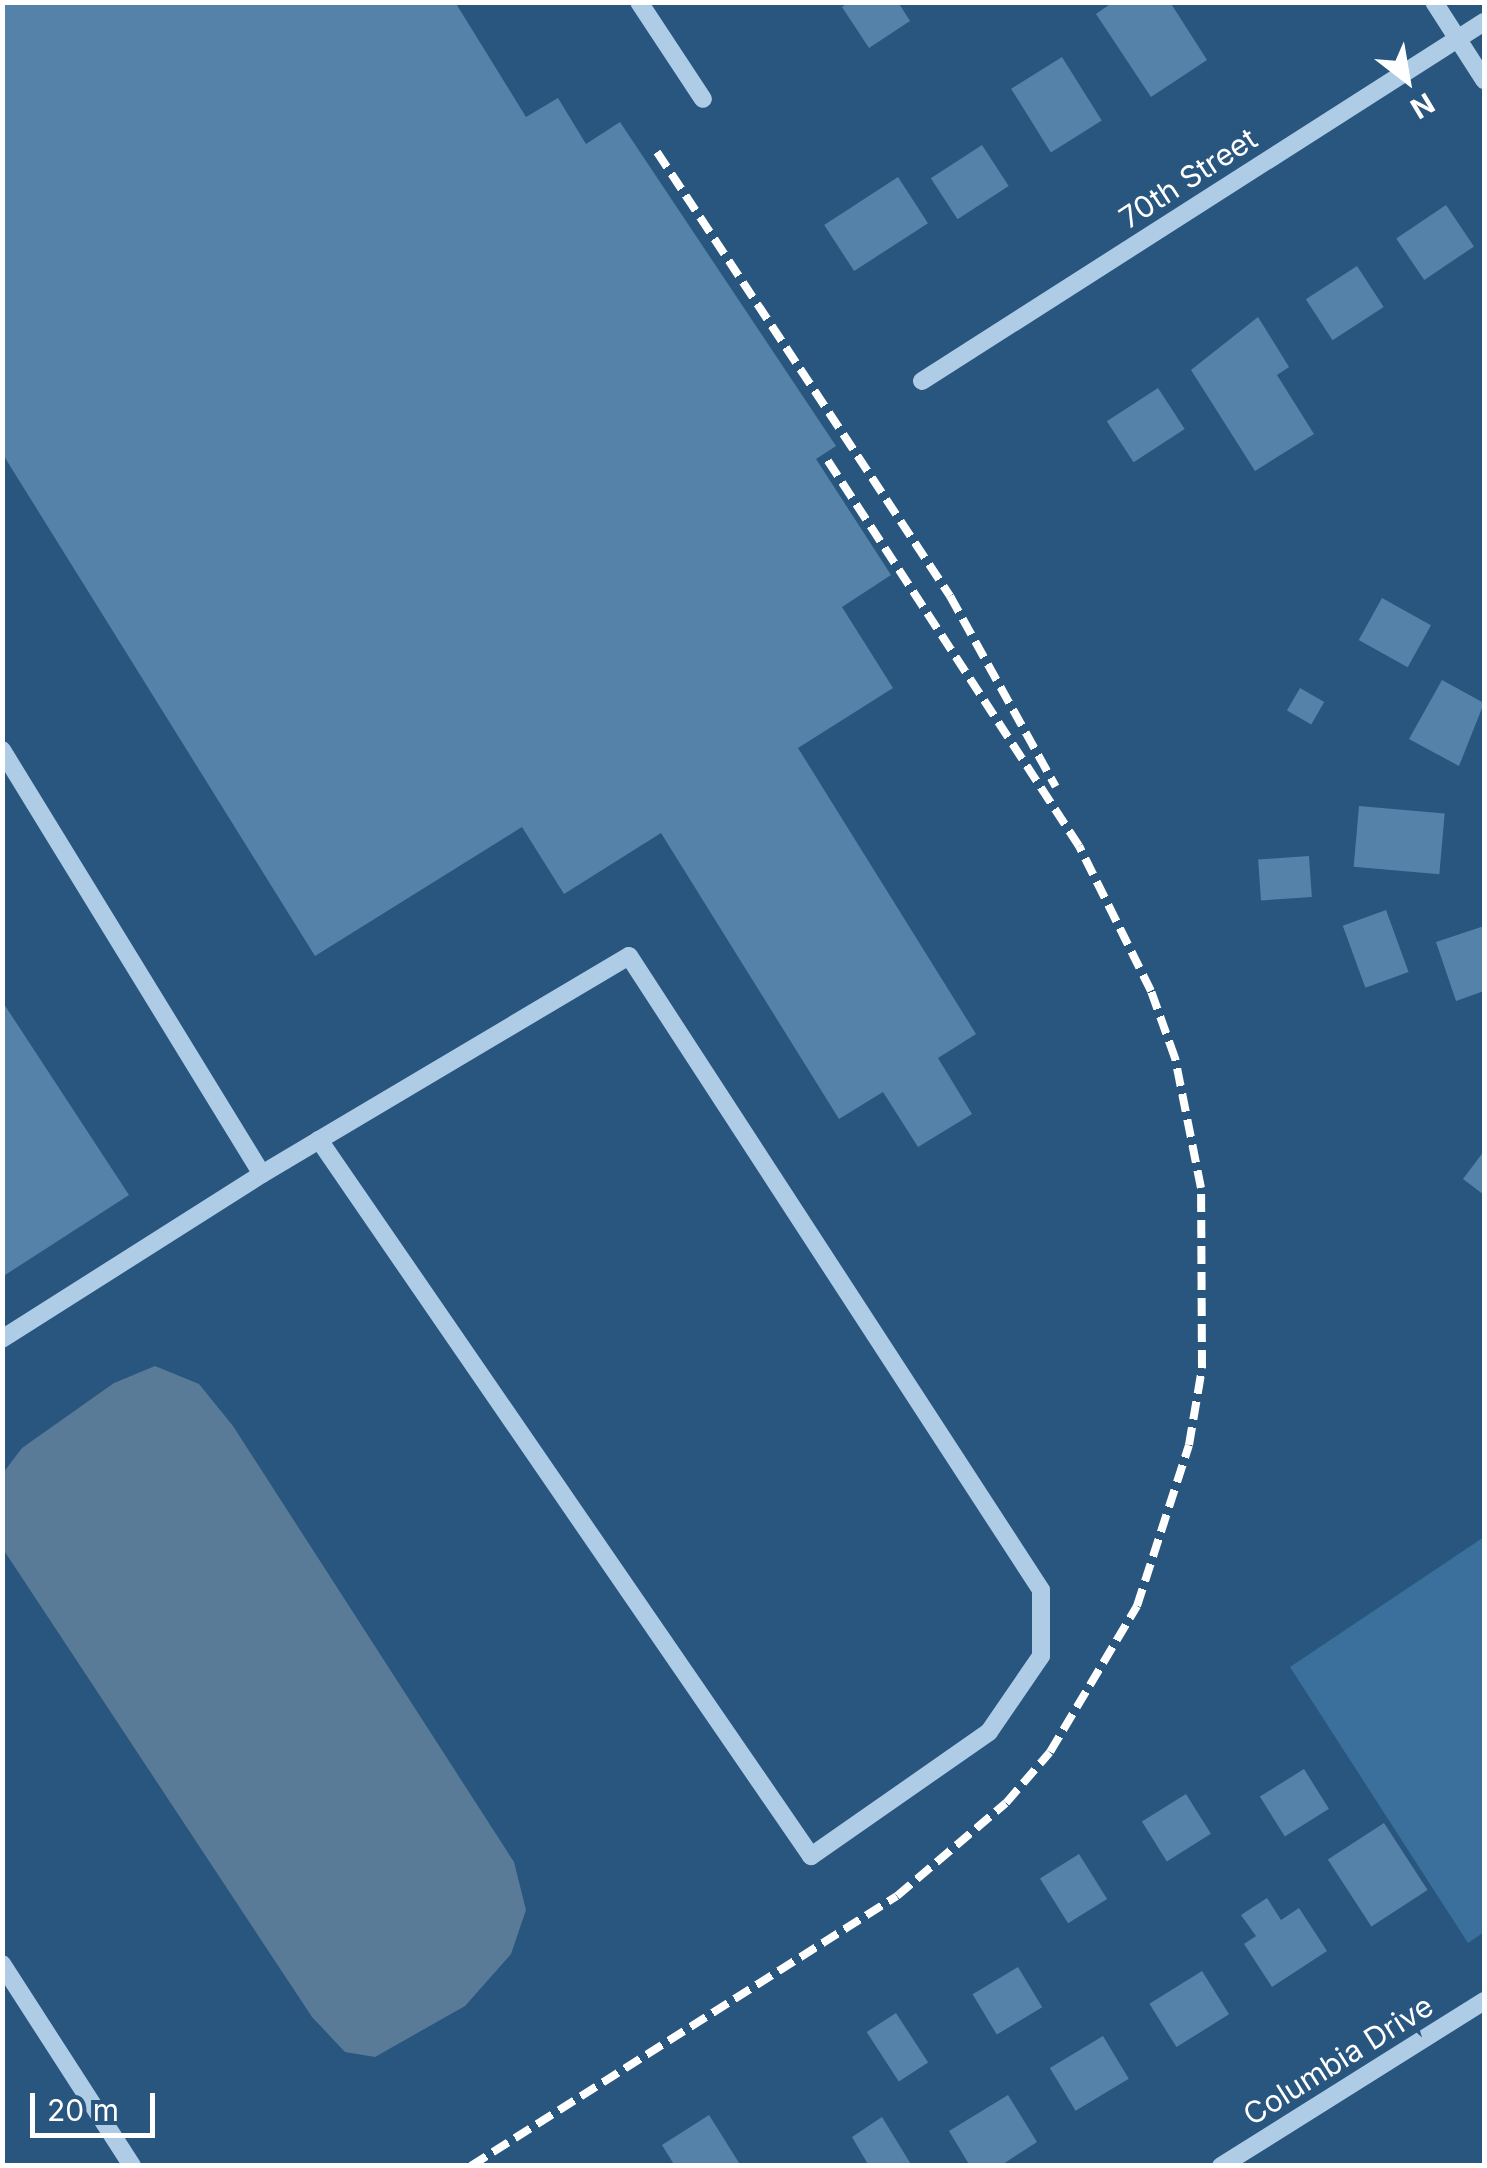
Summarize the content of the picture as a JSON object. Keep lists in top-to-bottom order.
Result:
{
  "streets": {
    "street": ["70th Street", "Columbia Drive"]
  },
  "scale_bar": "20 m",
  "north": "bottom right"
}
